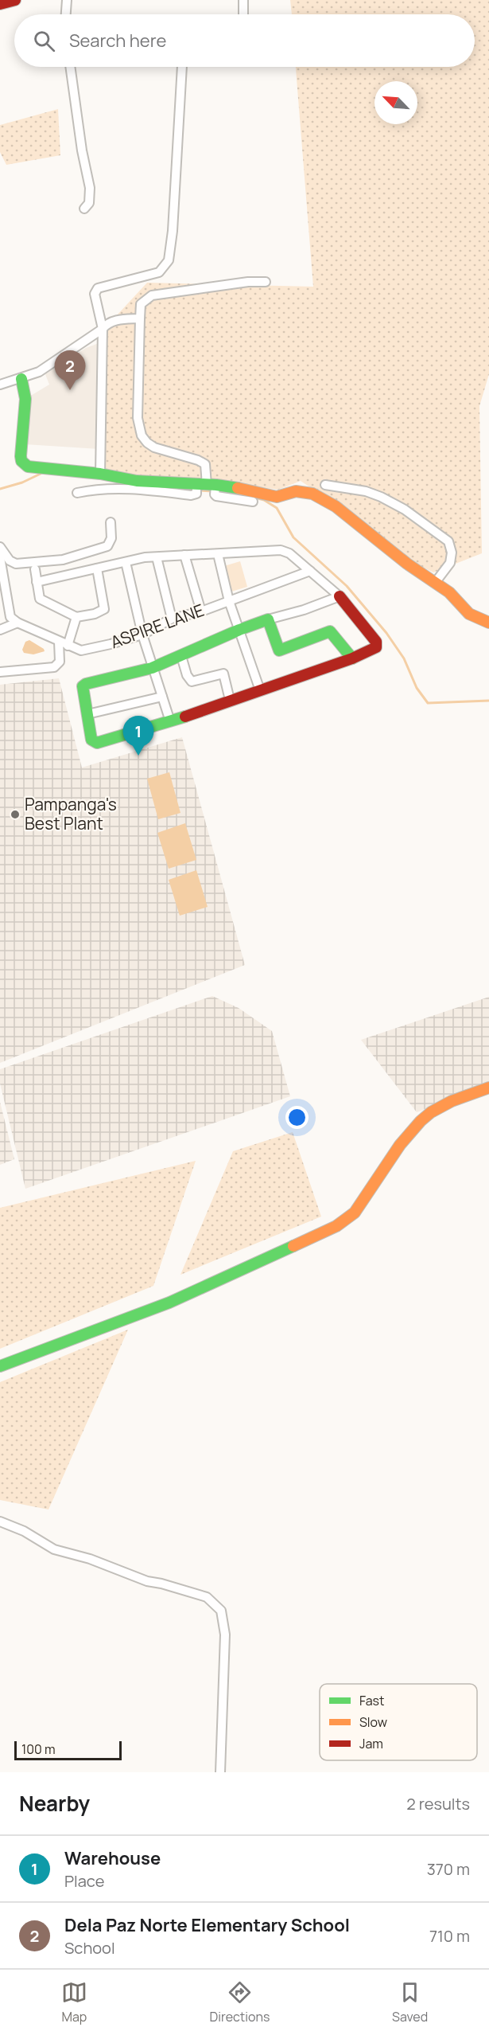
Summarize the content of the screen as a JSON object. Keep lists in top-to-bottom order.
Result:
{
  "streets": {
    "street": ["ASPIRE LANE"]
  },
  "places": ["Pampanga's Best Plant"],
  "legend": ["Fast", "Slow", "Jam"],
  "scale_bar": "100 m",
  "north": "top left",
  "page": {
    "search": "Search here",
    "pins": ["2", "1"],
    "scale": "100 m",
    "heading": ["Nearby", "2 results"],
    "list": [
      {
        "mark": "1",
        "name": "Warehouse",
        "note": "Place",
        "value": "370 m"
      },
      {
        "mark": "2",
        "name": "Dela Paz Norte Elementary School",
        "note": "School",
        "value": "710 m"
      }
    ],
    "nav": ["Map", "Directions", "Saved"]
  }
}
